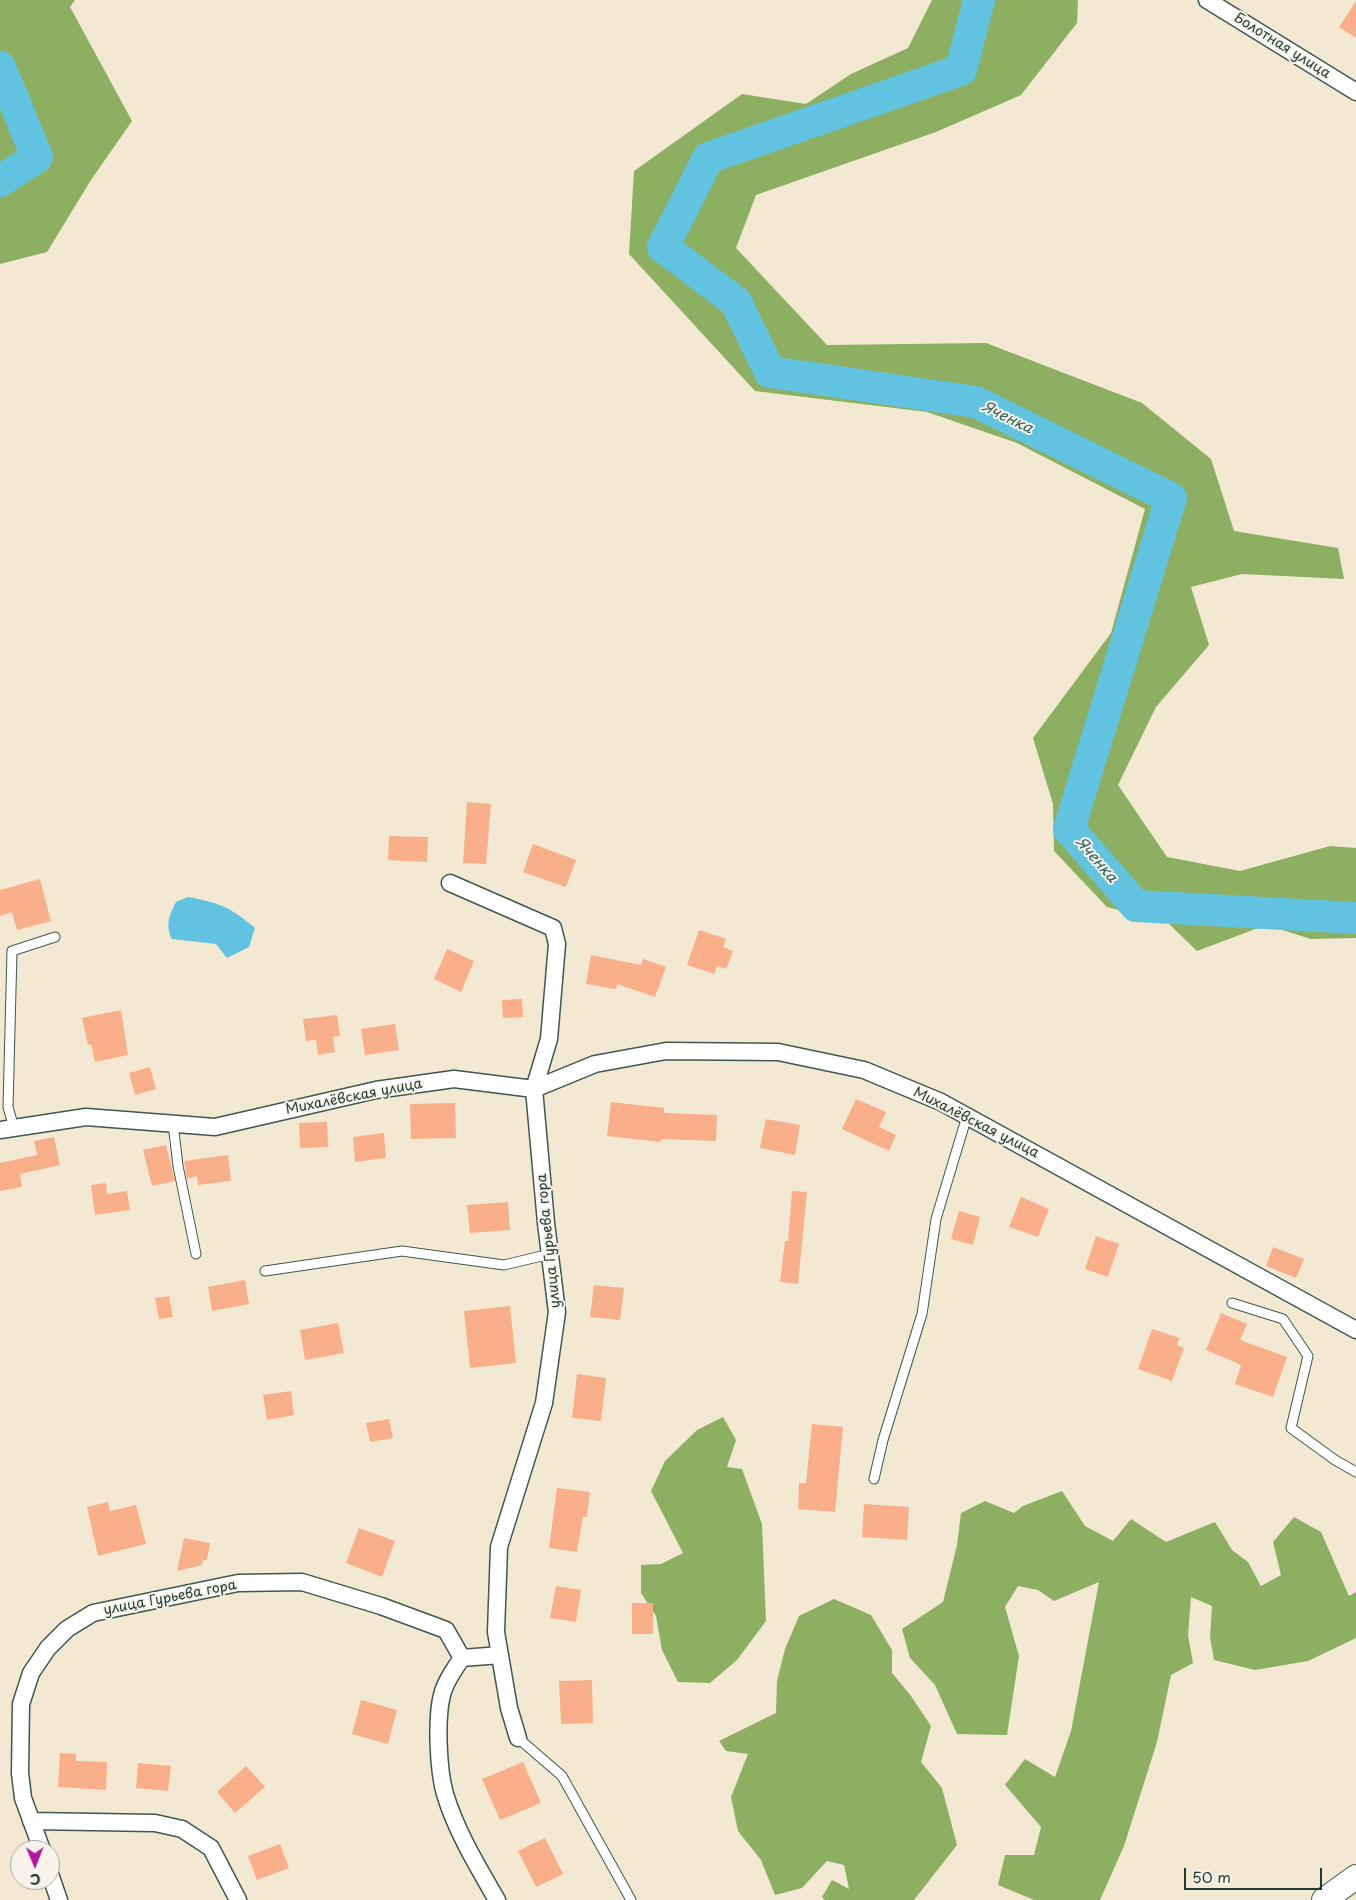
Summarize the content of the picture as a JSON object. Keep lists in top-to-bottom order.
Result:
{
  "streets": {
    "street": ["Болотная улица", "Михалёвская улица", "улица Гурьева гора"]
  },
  "crossings": [
    ["Михалёвская улица", "улица Гурьева гора"]
  ],
  "water": ["Яченка"],
  "scale_bar": "50 m",
  "north": "bottom"
}
